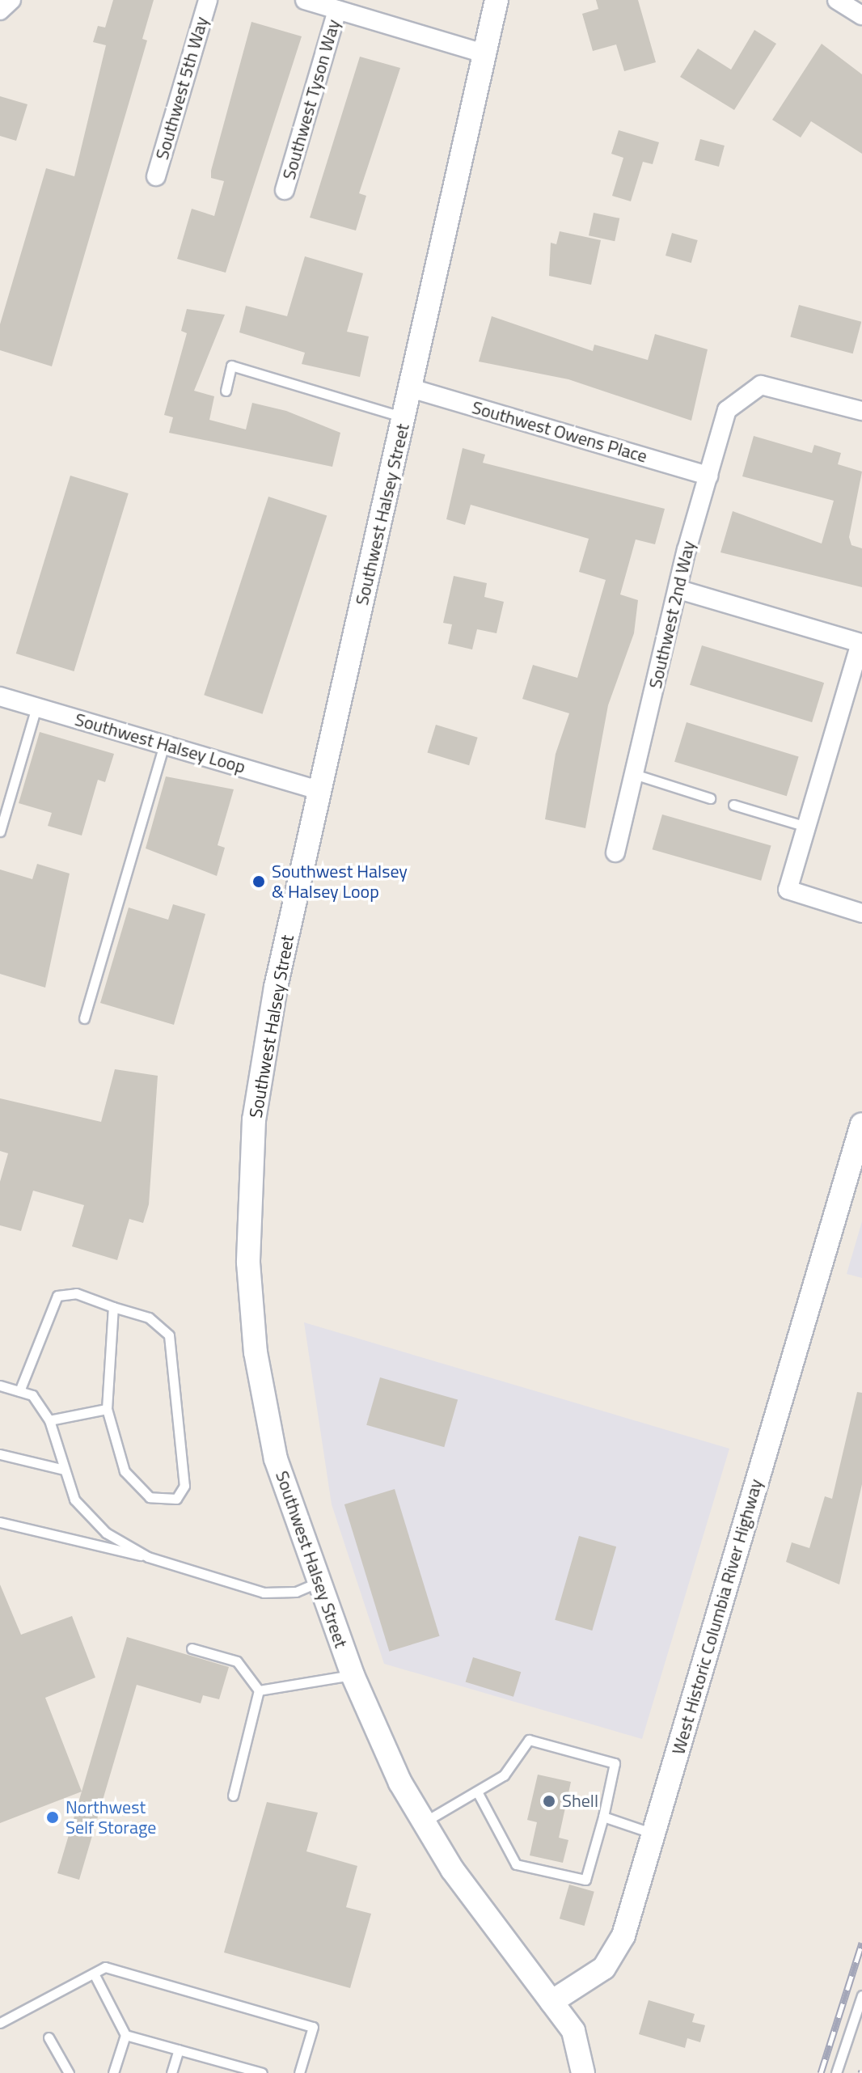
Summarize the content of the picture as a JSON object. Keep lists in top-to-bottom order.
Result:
{
  "streets": {
    "street": [
      "Southwest 5th Way",
      "Southwest Tyson Way",
      "Southwest Owens Place",
      "Southwest Halsey Street",
      "Southwest 2nd Way",
      "Southwest Halsey Loop",
      "West Historic Columbia River Highway"
    ]
  },
  "crossings": [
    ["Southwest Owens Place", "Southwest Halsey Street"],
    ["Southwest Owens Place", "Southwest 2nd Way"],
    ["Southwest Halsey Street", "Southwest Halsey Loop"],
    ["Southwest Halsey Street", "West Historic Columbia River Highway"]
  ],
  "places": ["Southwest Halsey & Halsey Loop", "Shell", "Northwest Self Storage"]
}
